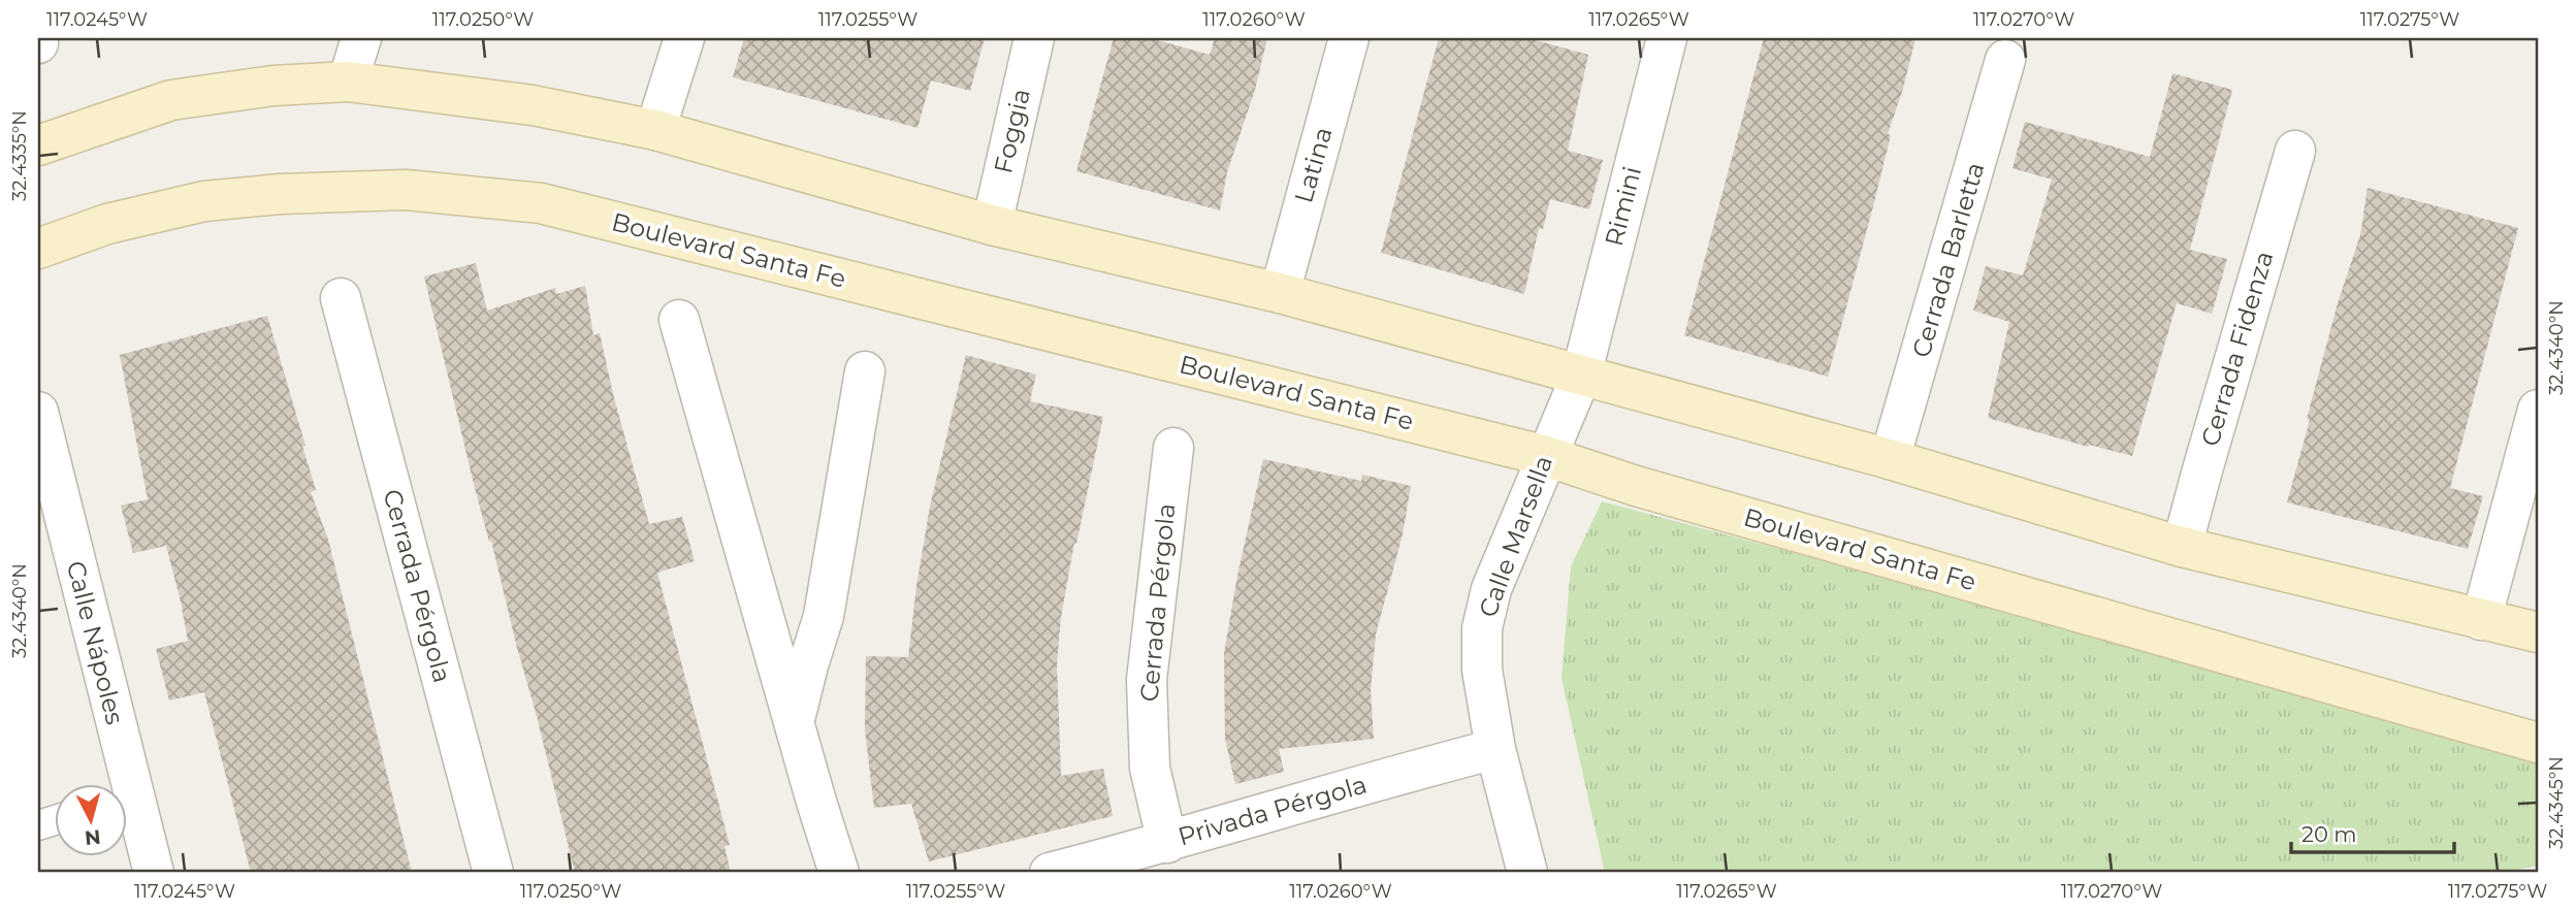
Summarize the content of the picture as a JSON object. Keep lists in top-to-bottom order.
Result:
{
  "streets": {
    "main road": ["Boulevard Santa Fe"],
    "street": [
      "Foggia",
      "Latina",
      "Rimini",
      "Cerrada Barletta",
      "Cerrada Fidenza",
      "Calle Marsella",
      "Cerrada Pérgola",
      "Calle Nápoles",
      "Privada Pérgola"
    ]
  },
  "crossings": [
    ["Rimini", "Calle Marsella"],
    ["Boulevard Santa Fe", "Calle Marsella"],
    ["Calle Marsella", "Privada Pérgola"],
    ["Cerrada Pérgola", "Privada Pérgola"]
  ],
  "scale_bar": "20 m",
  "north": "bottom",
  "coordinates": [
    "117.0245°W",
    "117.0250°W",
    "117.0255°W",
    "117.0260°W",
    "117.0265°W",
    "117.0270°W",
    "117.0275°W",
    "32.4335°N",
    "32.4340°N",
    "32.4345°N"
  ]
}
